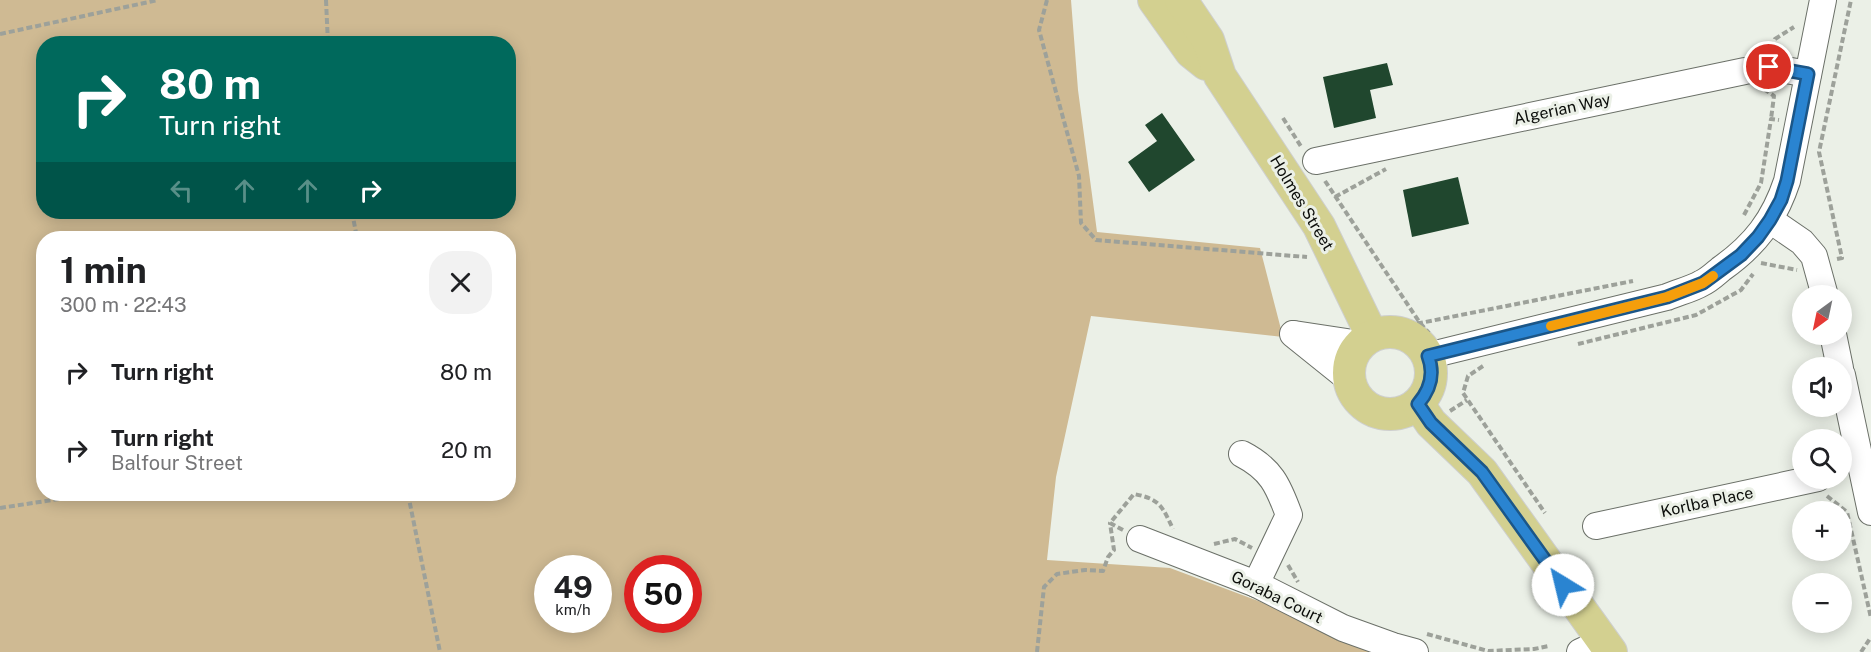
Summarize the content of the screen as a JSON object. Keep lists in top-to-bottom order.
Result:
{
  "streets": {
    "main road": ["Holmes Street"],
    "street": ["Algerian Way", "Korlba Place", "Goraba Court"]
  },
  "north": "bottom left",
  "page": {
    "turn": ["80 m", "Turn right"],
    "heading": ["1 min", "300 m · 22:43"],
    "map_buttons": ["+", "−"],
    "list": [
      {
        "name": "Turn right",
        "value": "80 m"
      },
      {
        "name": "Turn right",
        "note": "Balfour Street",
        "value": "20 m"
      }
    ],
    "speed": "49 km/h",
    "limit": "50"
  }
}
